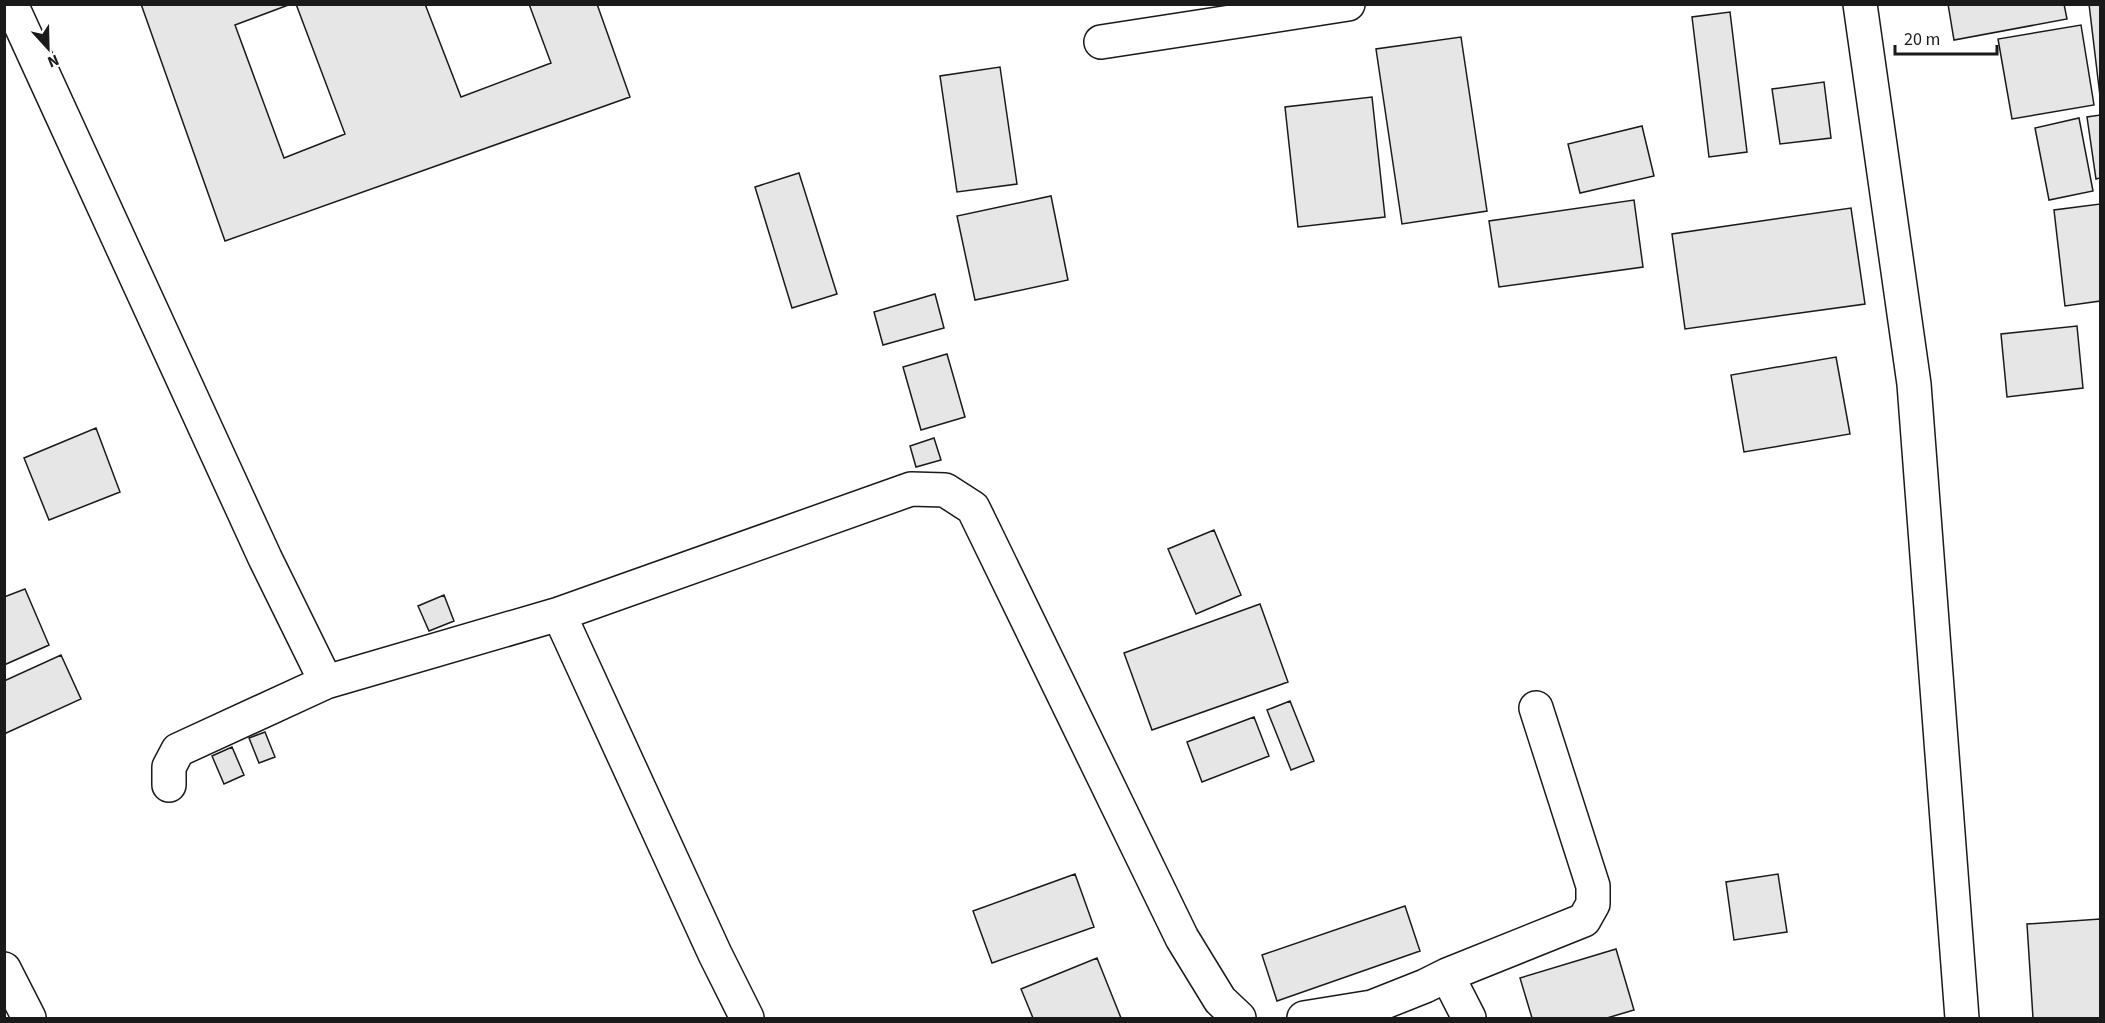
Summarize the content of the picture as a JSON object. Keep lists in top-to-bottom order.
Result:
{
  "scale_bar": "20 m",
  "north": "bottom"
}
